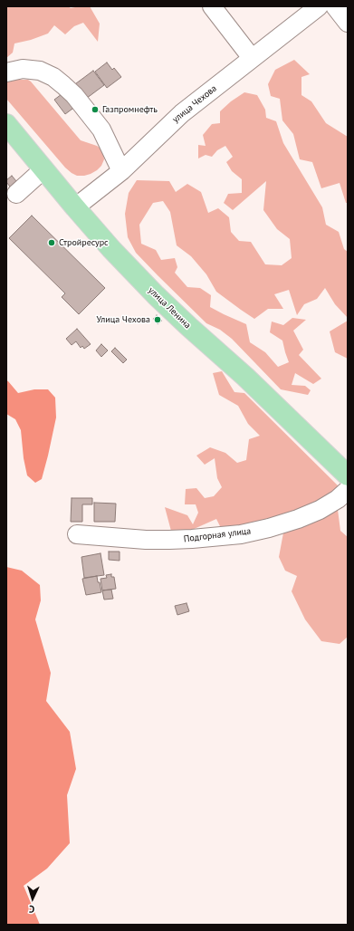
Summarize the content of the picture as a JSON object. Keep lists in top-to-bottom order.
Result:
{
  "streets": {
    "main road": ["улица Ленина"],
    "street": ["улица Чехова", "Подгорная улица"]
  },
  "crossings": [
    ["улица Чехова", "улица Ленина"]
  ],
  "places": ["Газпромнефть", "Стройресурс", "Улица Чехова"],
  "north": "bottom"
}
